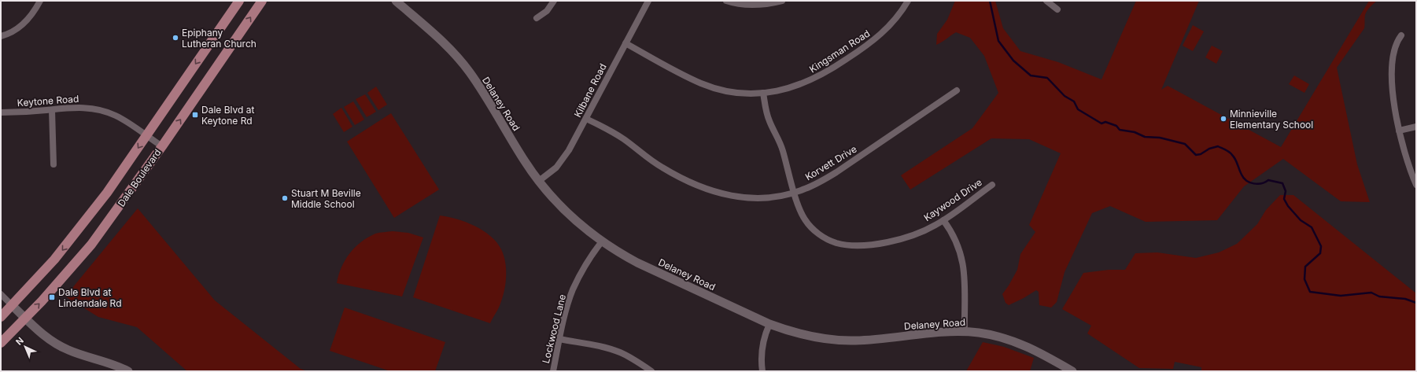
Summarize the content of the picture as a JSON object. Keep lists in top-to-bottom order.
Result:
{
  "streets": {
    "main road": ["Dale Boulevard"],
    "street": [
      "Kingsman Road",
      "Kilbane Road",
      "Keytone Road",
      "Delaney Road",
      "Korvett Drive",
      "Kaywood Drive",
      "Lockwood Lane"
    ]
  },
  "crossings": [
    ["Kingsman Road", "Kilbane Road"],
    ["Kingsman Road", "Kaywood Drive"],
    ["Kilbane Road", "Delaney Road"],
    ["Kilbane Road", "Korvett Drive"],
    ["Keytone Road", "Dale Boulevard"],
    ["Delaney Road", "Lockwood Lane"],
    ["Korvett Drive", "Kaywood Drive"]
  ],
  "places": {
    "other": ["Epiphany Lutheran Church", "Minnieville Elementary School", "Stuart M Beville Middle School"],
    "transit": ["Dale Blvd at Keytone Rd", "Dale Blvd at Lindendale Rd"]
  },
  "north": "top left"
}
